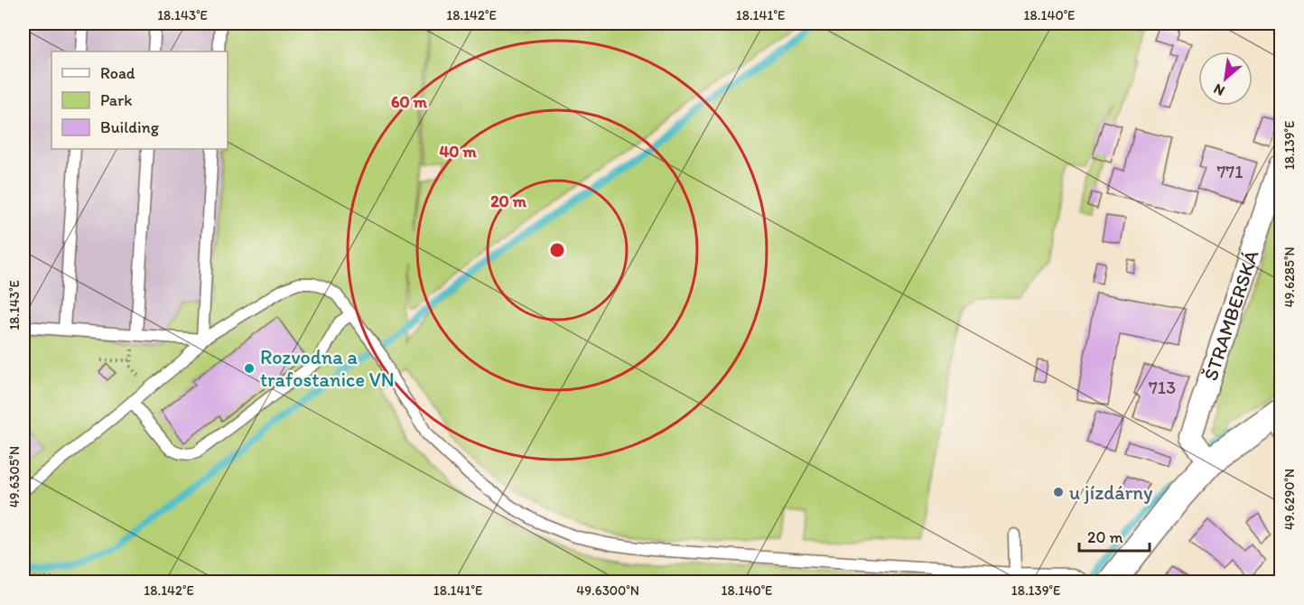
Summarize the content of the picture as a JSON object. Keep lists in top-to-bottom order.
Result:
{
  "streets": {
    "street": ["ŠTRAMBERSKÁ"]
  },
  "places": ["Rozvodna a trafostanice VN", "u jízdárny"],
  "house_numbers": ["771", "713"],
  "legend": ["Road", "Park", "Building"],
  "scale_bar": "20 m",
  "north": "bottom left",
  "coordinates": [
    "18.143°E",
    "18.142°E",
    "18.141°E",
    "18.140°E",
    "18.139°E",
    "49.6285°N",
    "49.6305°N",
    "49.6290°N",
    "49.6300°N"
  ],
  "rings": ["60 m", "40 m", "20 m"]
}
